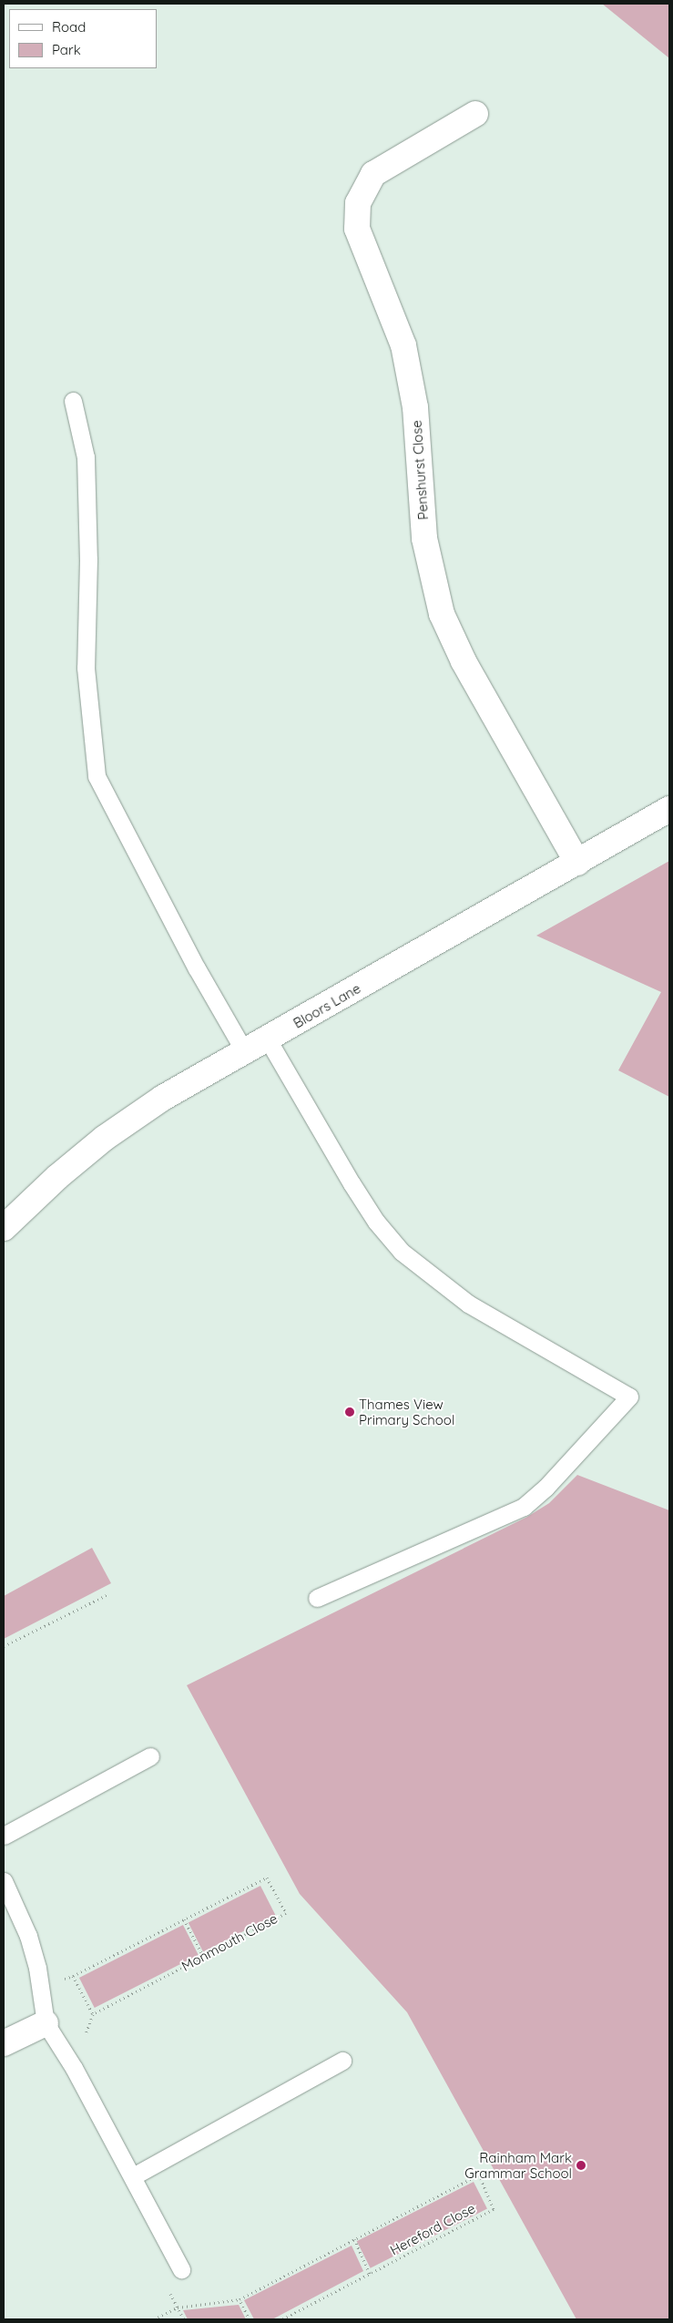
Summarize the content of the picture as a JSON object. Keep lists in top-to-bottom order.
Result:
{
  "streets": {
    "street": ["Penshurst Close", "Bloors Lane"],
    "path": ["Monmouth Close", "Hereford Close"]
  },
  "crossings": [
    ["Penshurst Close", "Bloors Lane"]
  ],
  "places": ["Thames View Primary School", "Rainham Mark Grammar School"],
  "legend": ["Road", "Park"]
}
